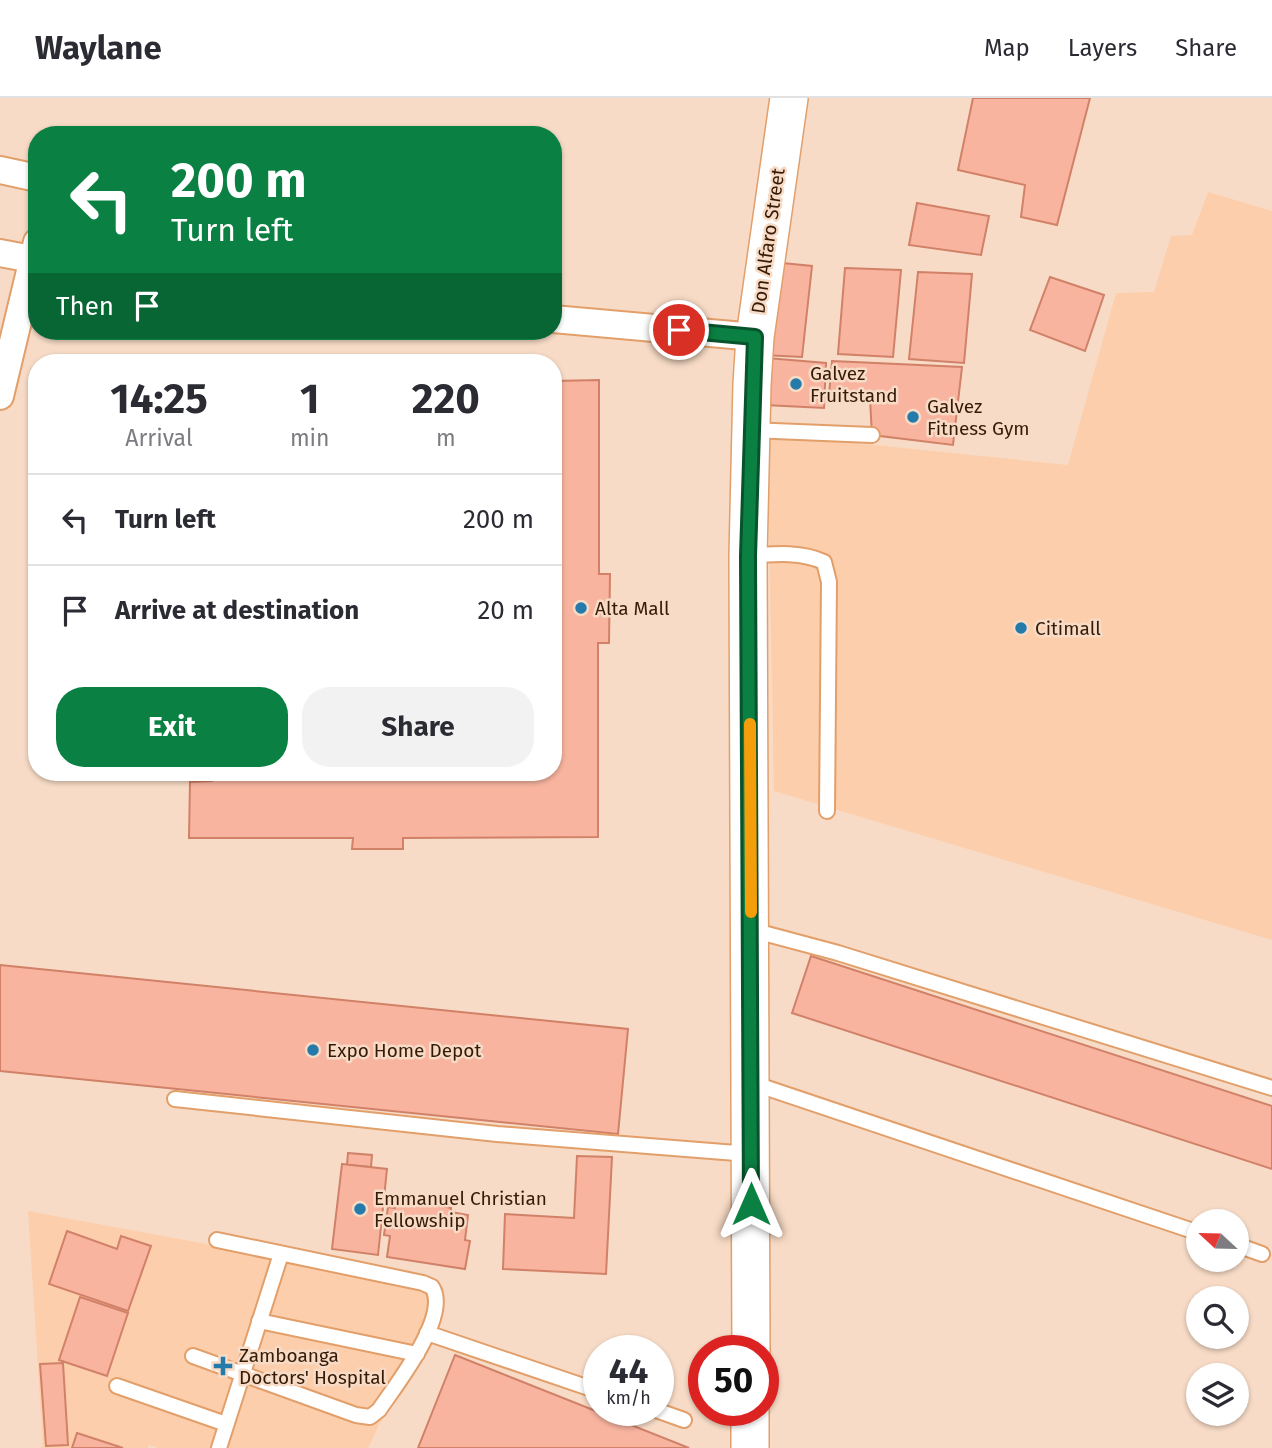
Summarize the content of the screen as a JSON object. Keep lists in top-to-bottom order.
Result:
{
  "streets": {
    "main road": ["Don Alfaro Street"]
  },
  "places": {
    "other": [
      "Galvez Fruitstand",
      "Galvez Fitness Gym",
      "Alta Mall",
      "Citimall",
      "Expo Home Depot",
      "Emmanuel Christian Fellowship"
    ],
    "health": ["Zamboanga Doctors' Hospital"]
  },
  "north": "left",
  "page": {
    "header": "Waylane",
    "nav": ["Map", "Layers", "Share"],
    "turn": ["200 m", "Turn left"],
    "then": "Then",
    "eta": [
      "14:25",
      "Arrival",
      "1",
      "min",
      "220",
      "m"
    ],
    "list": [
      {
        "name": "Turn left",
        "value": "200 m"
      },
      {
        "name": "Arrive at destination",
        "value": "20 m"
      }
    ],
    "buttons": ["Exit", "Share"],
    "speed": "44 km/h",
    "limit": "50"
  }
}
